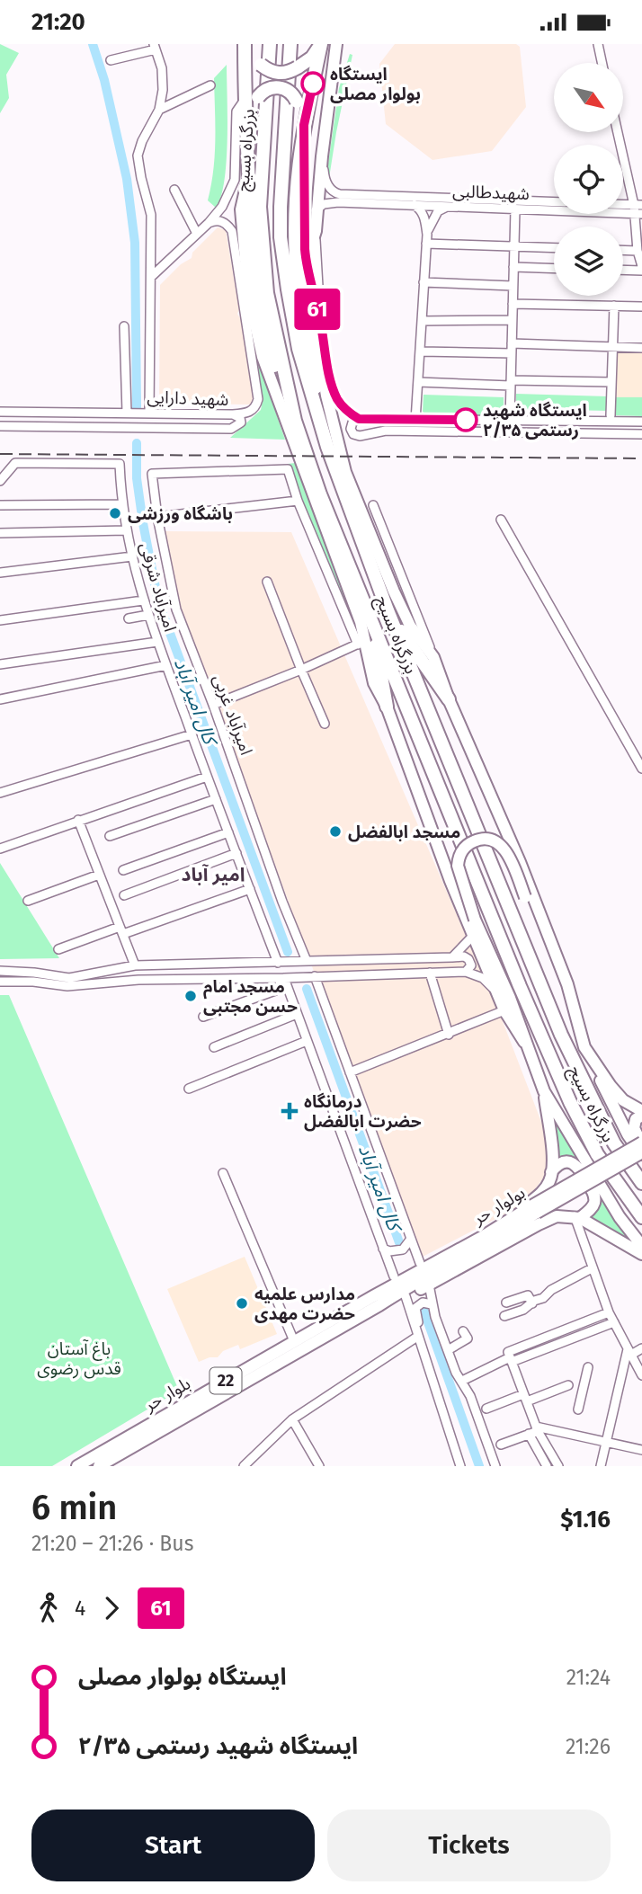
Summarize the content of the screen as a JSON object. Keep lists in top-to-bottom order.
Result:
{
  "streets": {
    "highway": ["بزرگراه بسیج"],
    "main road": ["بولوار حر", "22", "بلوار حر"],
    "street": [
      "شهیدطالبی",
      "شهید دارایی",
      "امیرآباد شرقی",
      "امیرآباد غربی"
    ]
  },
  "crossings": [
    ["بولوار حر", "22"],
    ["بولوار حر", "بلوار حر"],
    ["22", "بلوار حر"]
  ],
  "districts": ["امیر آباد"],
  "water": ["کال امیر آباد"],
  "parks": ["باغ آستان قدس رضوی"],
  "places": {
    "other": [
      "ایستگاه بولوار مصلی",
      "ایستگاه شهید رستمی ۲/۳۵",
      "باشگاه ورزشی",
      "مسجد ابالفضل",
      "مسجد امام حسن مجتبی",
      "مدارس علمیه حضرت مهدی"
    ],
    "health": ["درمانگاه حضرت ابالفضل"]
  },
  "lines": ["bus line 61"],
  "north": "bottom right",
  "page": {
    "status": "21:20",
    "on_map": "61",
    "heading": ["6 min", "21:20 – 21:26 · Bus", "$1.16"],
    "legs": ["4", "61"],
    "list": [
      {
        "name": "ایستگاه بولوار مصلی",
        "value": "21:24"
      },
      {
        "name": "ایستگاه شهید رستمی ۲/۳۵",
        "value": "21:26"
      }
    ],
    "buttons": ["Start", "Tickets"]
  }
}
